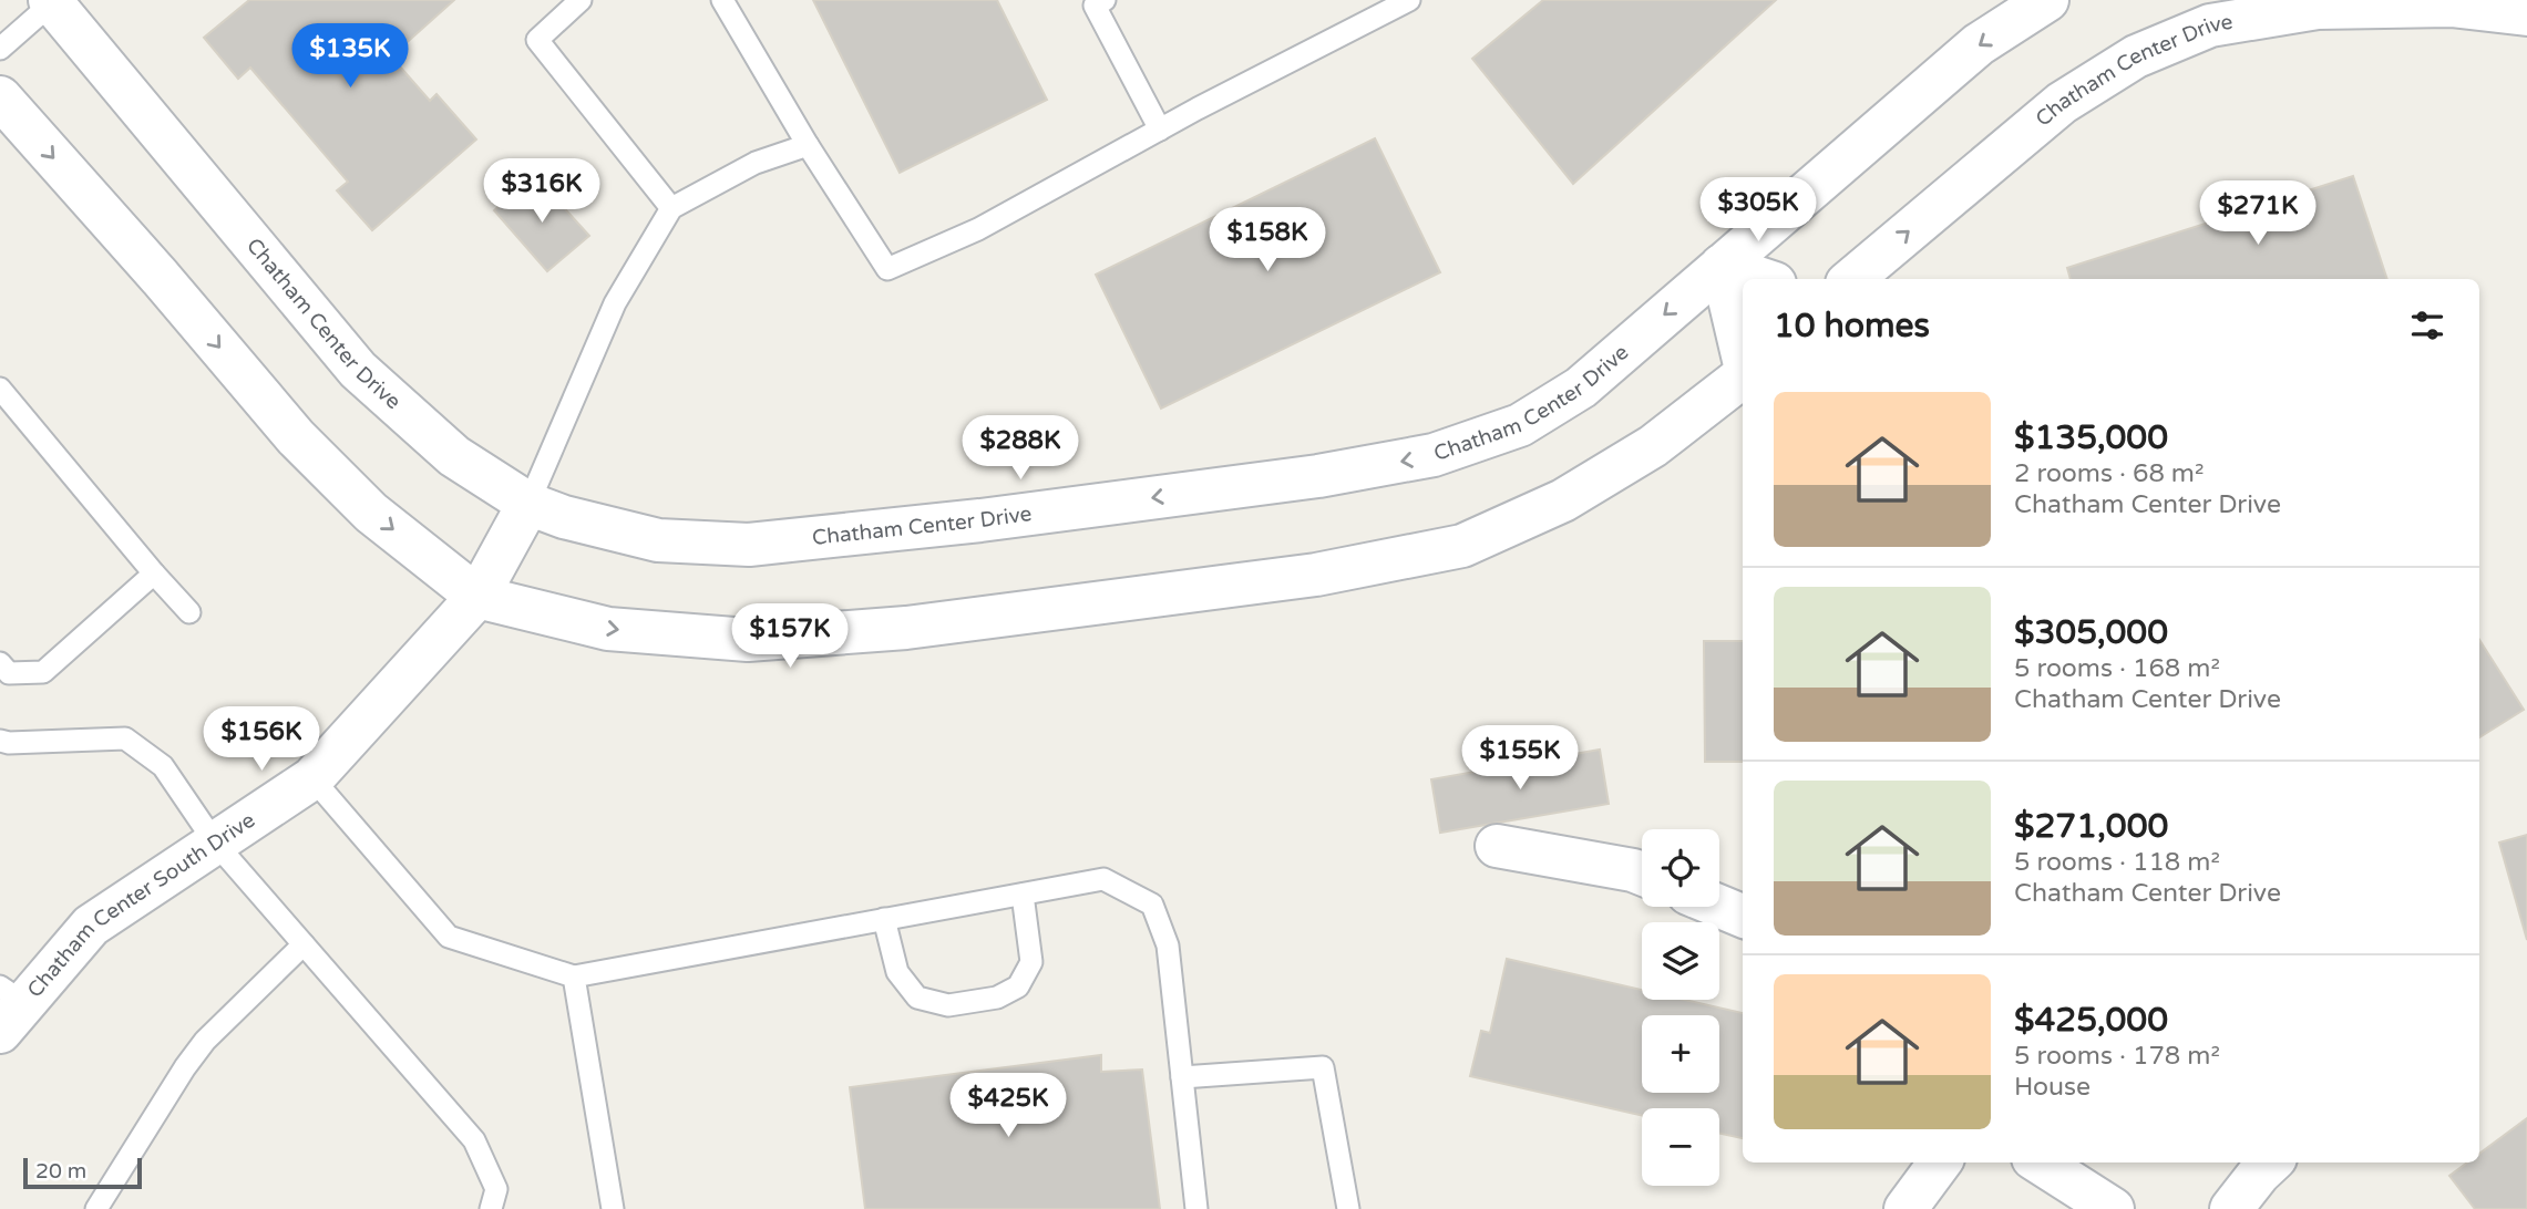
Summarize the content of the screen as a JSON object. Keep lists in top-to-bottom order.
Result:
{
  "streets": {
    "street": ["Chatham Center Drive", "Chatham Center South Drive"]
  },
  "crossings": [
    ["Chatham Center Drive", "Chatham Center South Drive"]
  ],
  "scale_bar": "20 m",
  "page": {
    "price": [
      "$135K",
      "$316K",
      "$305K",
      "$271K",
      "$158K",
      "$288K",
      "$157K",
      "$156K",
      "$155K",
      "$425K"
    ],
    "heading": "10 homes",
    "list": [
      {
        "name": "$135,000",
        "note": "2 rooms · 68 m² · Chatham Center Drive"
      },
      {
        "name": "$305,000",
        "note": "5 rooms · 168 m² · Chatham Center Drive"
      },
      {
        "name": "$271,000",
        "note": "5 rooms · 118 m² · Chatham Center Drive"
      },
      {
        "name": "$425,000",
        "note": "5 rooms · 178 m² · House"
      }
    ],
    "map_buttons": ["+", "−"],
    "scale": "20 m"
  }
}
